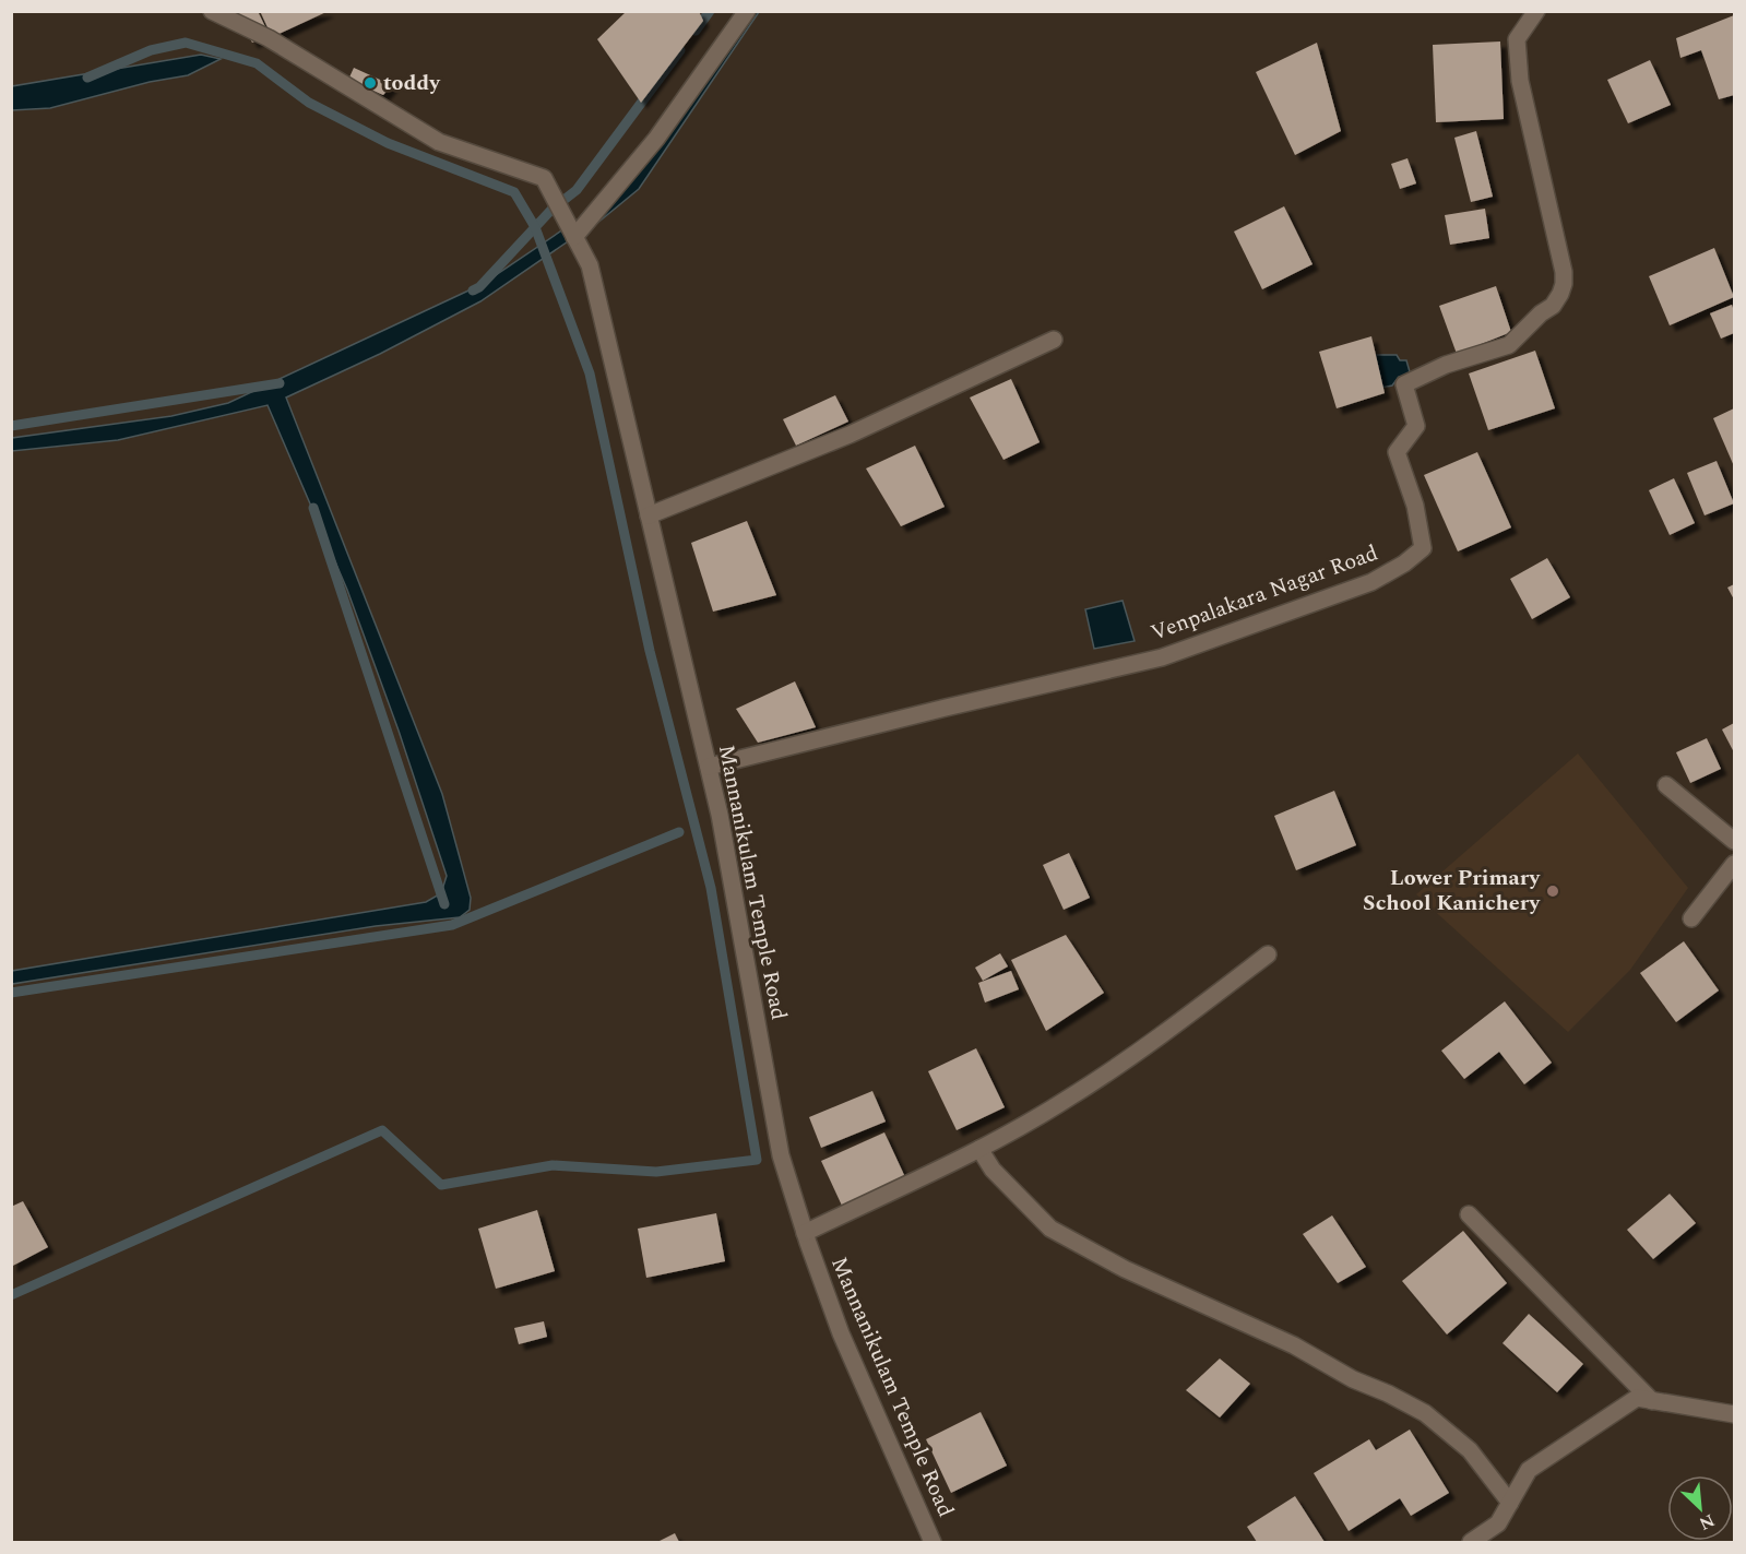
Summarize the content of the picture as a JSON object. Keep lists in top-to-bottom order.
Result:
{
  "streets": {
    "street": ["Venpalakara Nagar Road", "Mannanikulam Temple Road"]
  },
  "crossings": [
    ["Venpalakara Nagar Road", "Mannanikulam Temple Road"]
  ],
  "places": ["toddy", "Lower Primary School Kanichery"],
  "north": "bottom right"
}
